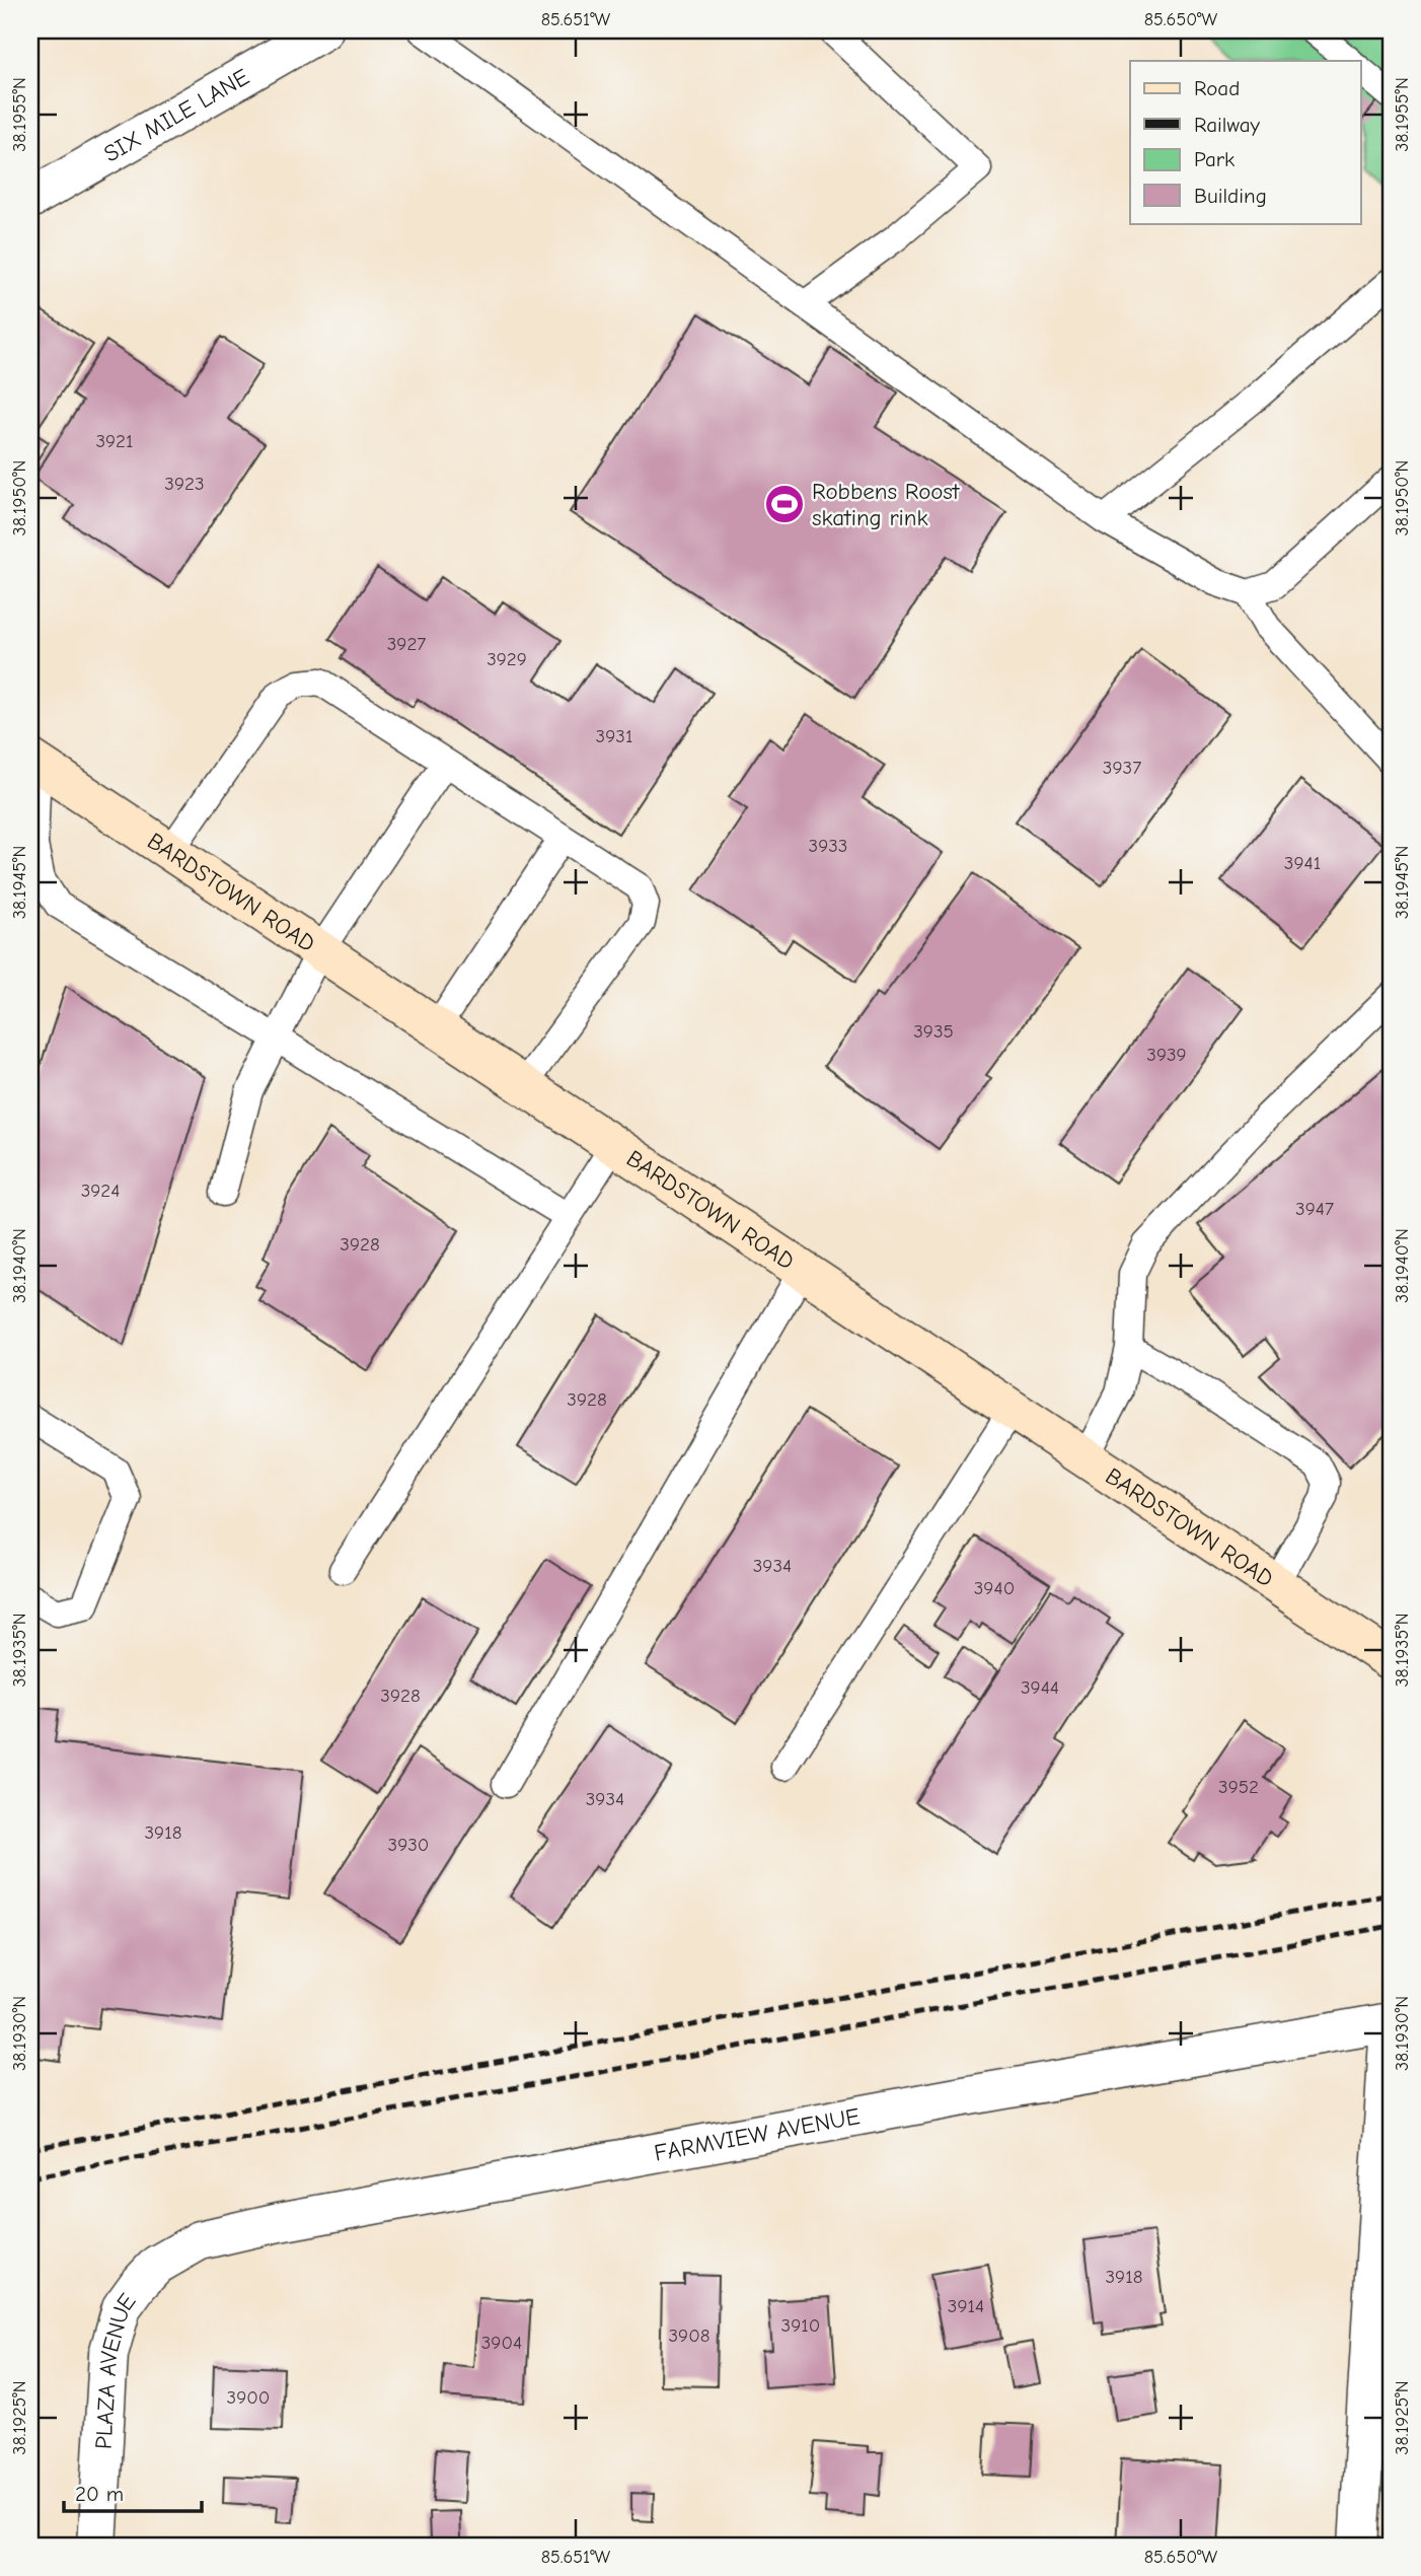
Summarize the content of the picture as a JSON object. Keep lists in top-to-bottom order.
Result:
{
  "streets": {
    "main road": ["BARDSTOWN ROAD"],
    "street": ["SIX MILE LANE", "FARMVIEW AVENUE", "PLAZA AVENUE"]
  },
  "crossings": [
    ["FARMVIEW AVENUE", "PLAZA AVENUE"]
  ],
  "places": {
    "sports": ["Robbens Roost skating rink"]
  },
  "house_numbers": [
    "3921",
    "3923",
    "3927",
    "3929",
    "3931",
    "3937",
    "3933",
    "3941",
    "3935",
    "3939",
    "3924",
    "3947",
    "3928",
    "3928",
    "3934",
    "3940",
    "3944",
    "3928",
    "3952",
    "3934",
    "3918",
    "3930",
    "3918",
    "3914",
    "3910",
    "3908",
    "3904",
    "3900"
  ],
  "legend": [
    "Road",
    "Railway",
    "Park",
    "Building"
  ],
  "scale_bar": "20 m",
  "coordinates": [
    "85.651°W",
    "85.650°W",
    "38.1955°N",
    "38.1950°N",
    "38.1945°N",
    "38.1940°N",
    "38.1935°N",
    "38.1930°N",
    "38.1925°N"
  ]
}
